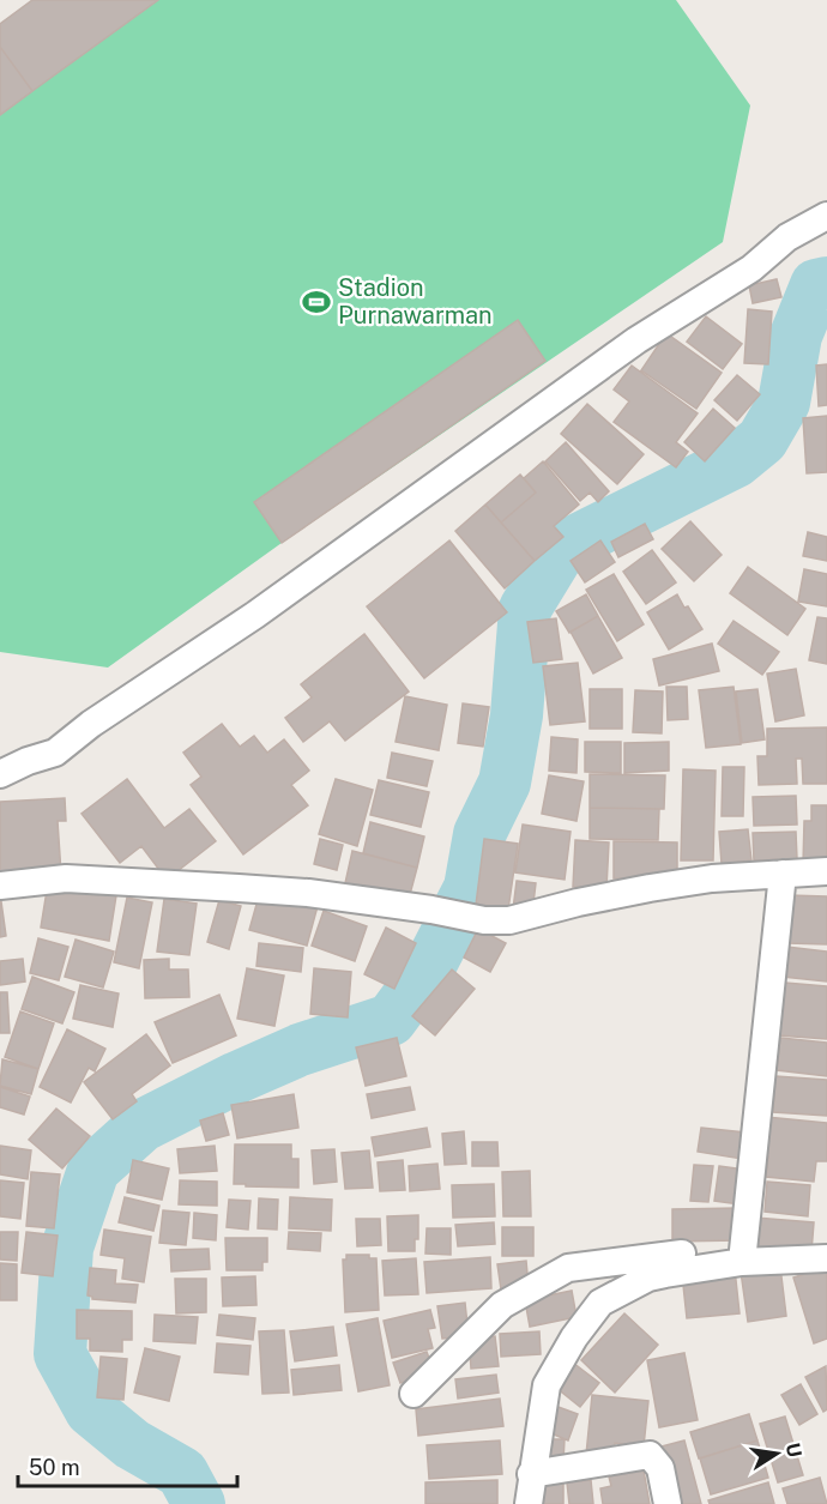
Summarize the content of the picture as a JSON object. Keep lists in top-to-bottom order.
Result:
{
  "places": {
    "sports": ["Stadion Purnawarman"]
  },
  "scale_bar": "50 m",
  "north": "right"
}
